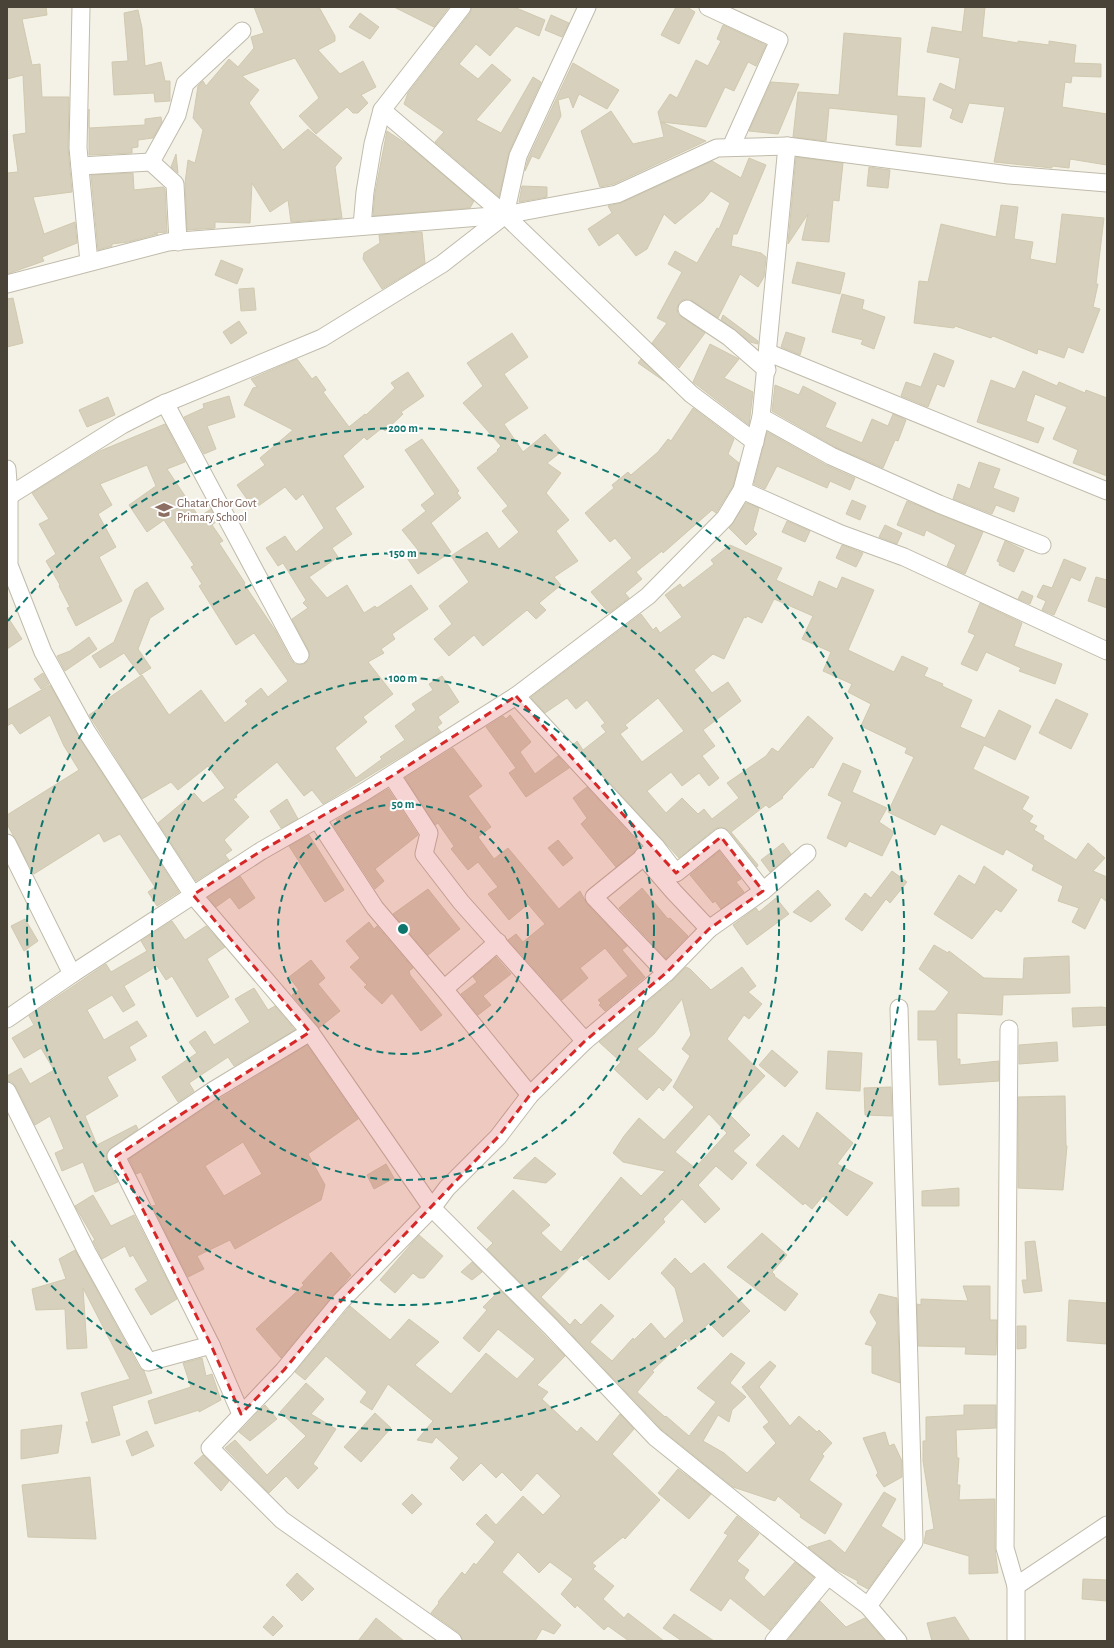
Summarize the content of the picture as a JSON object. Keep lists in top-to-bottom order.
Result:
{
  "places": {
    "school or university": ["Ghatar Chor Govt Primary School"]
  },
  "rings": [
    "200 m",
    "150 m",
    "100 m",
    "50 m"
  ]
}
